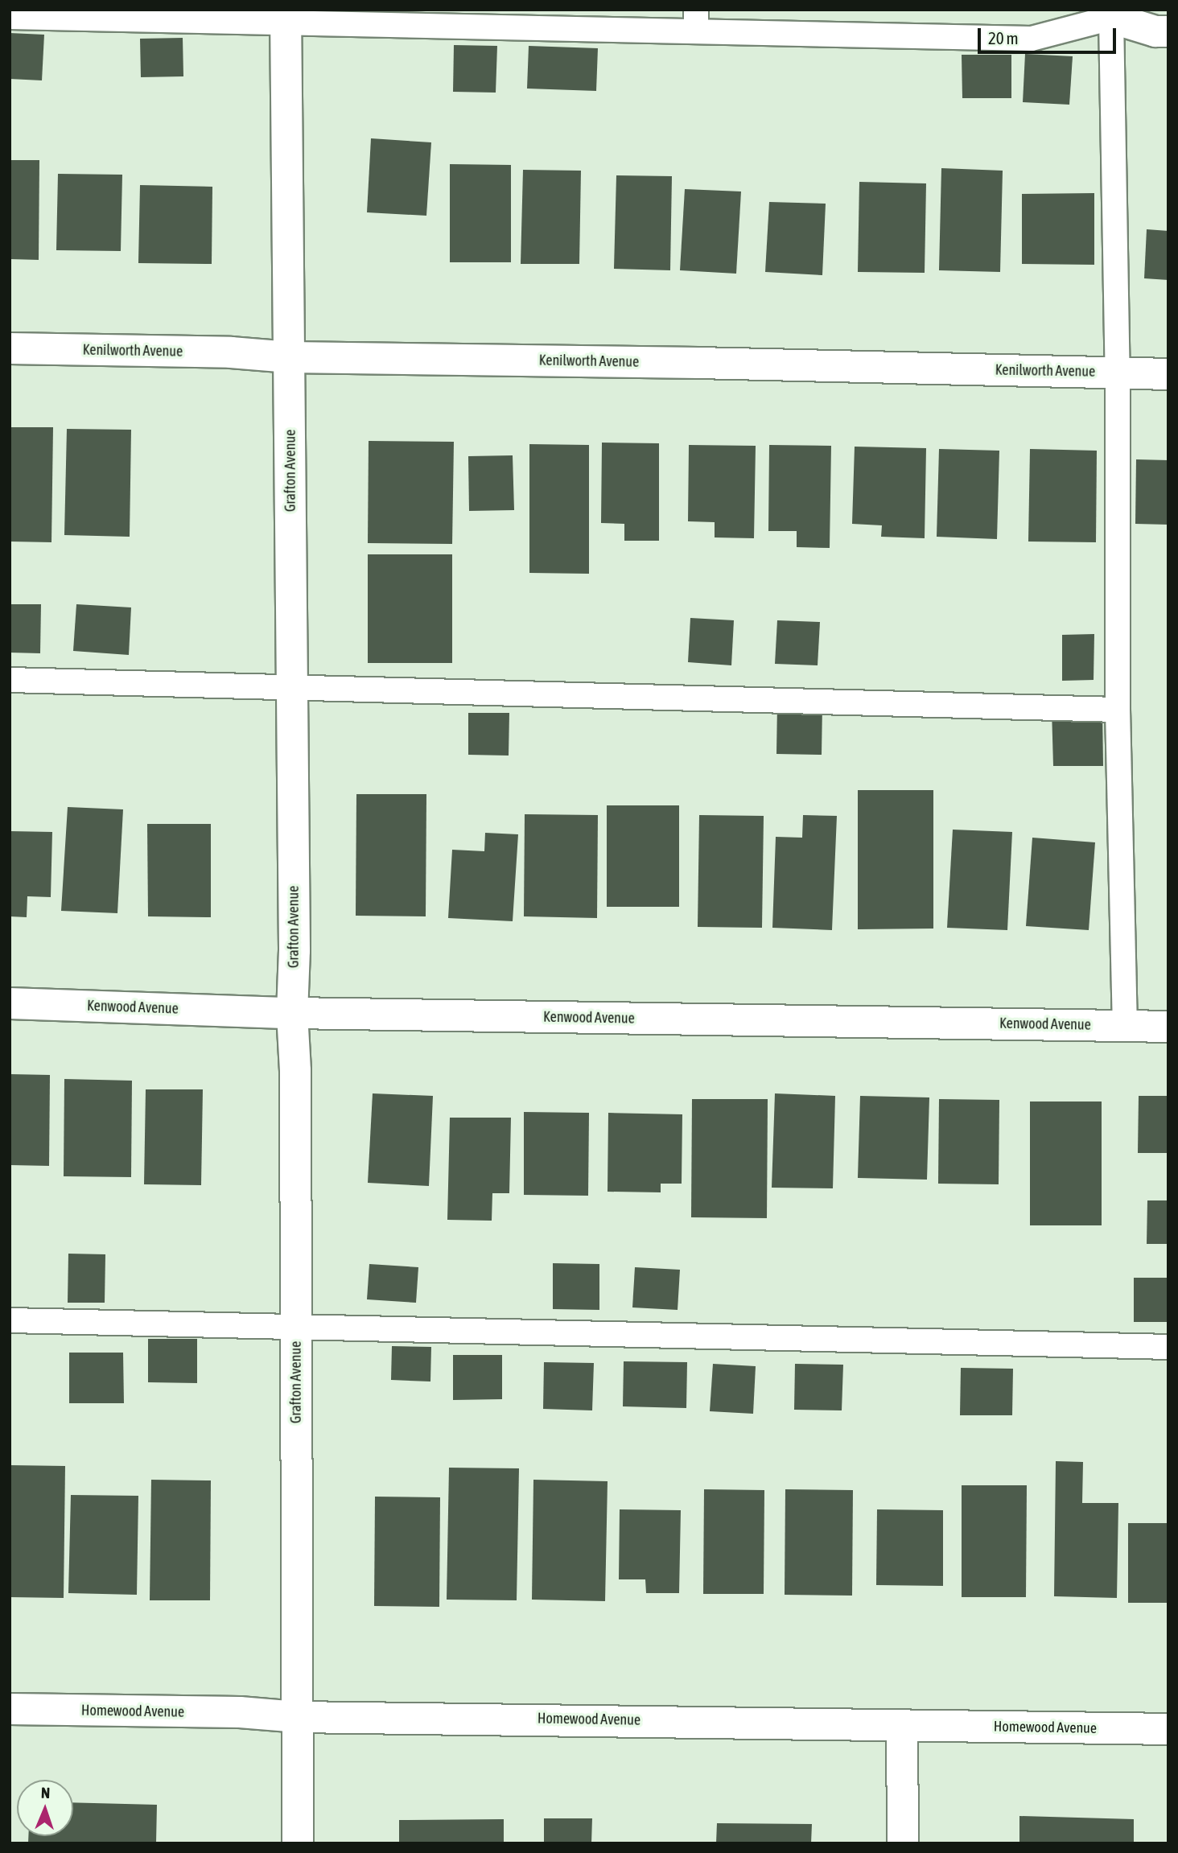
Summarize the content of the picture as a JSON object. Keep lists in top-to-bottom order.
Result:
{
  "streets": {
    "street": [
      "Kenilworth Avenue",
      "Grafton Avenue",
      "Kenwood Avenue",
      "Homewood Avenue"
    ]
  },
  "crossings": [
    ["Kenilworth Avenue", "Grafton Avenue"],
    ["Grafton Avenue", "Kenwood Avenue"],
    ["Grafton Avenue", "Homewood Avenue"]
  ],
  "scale_bar": "20 m",
  "north": "top"
}
